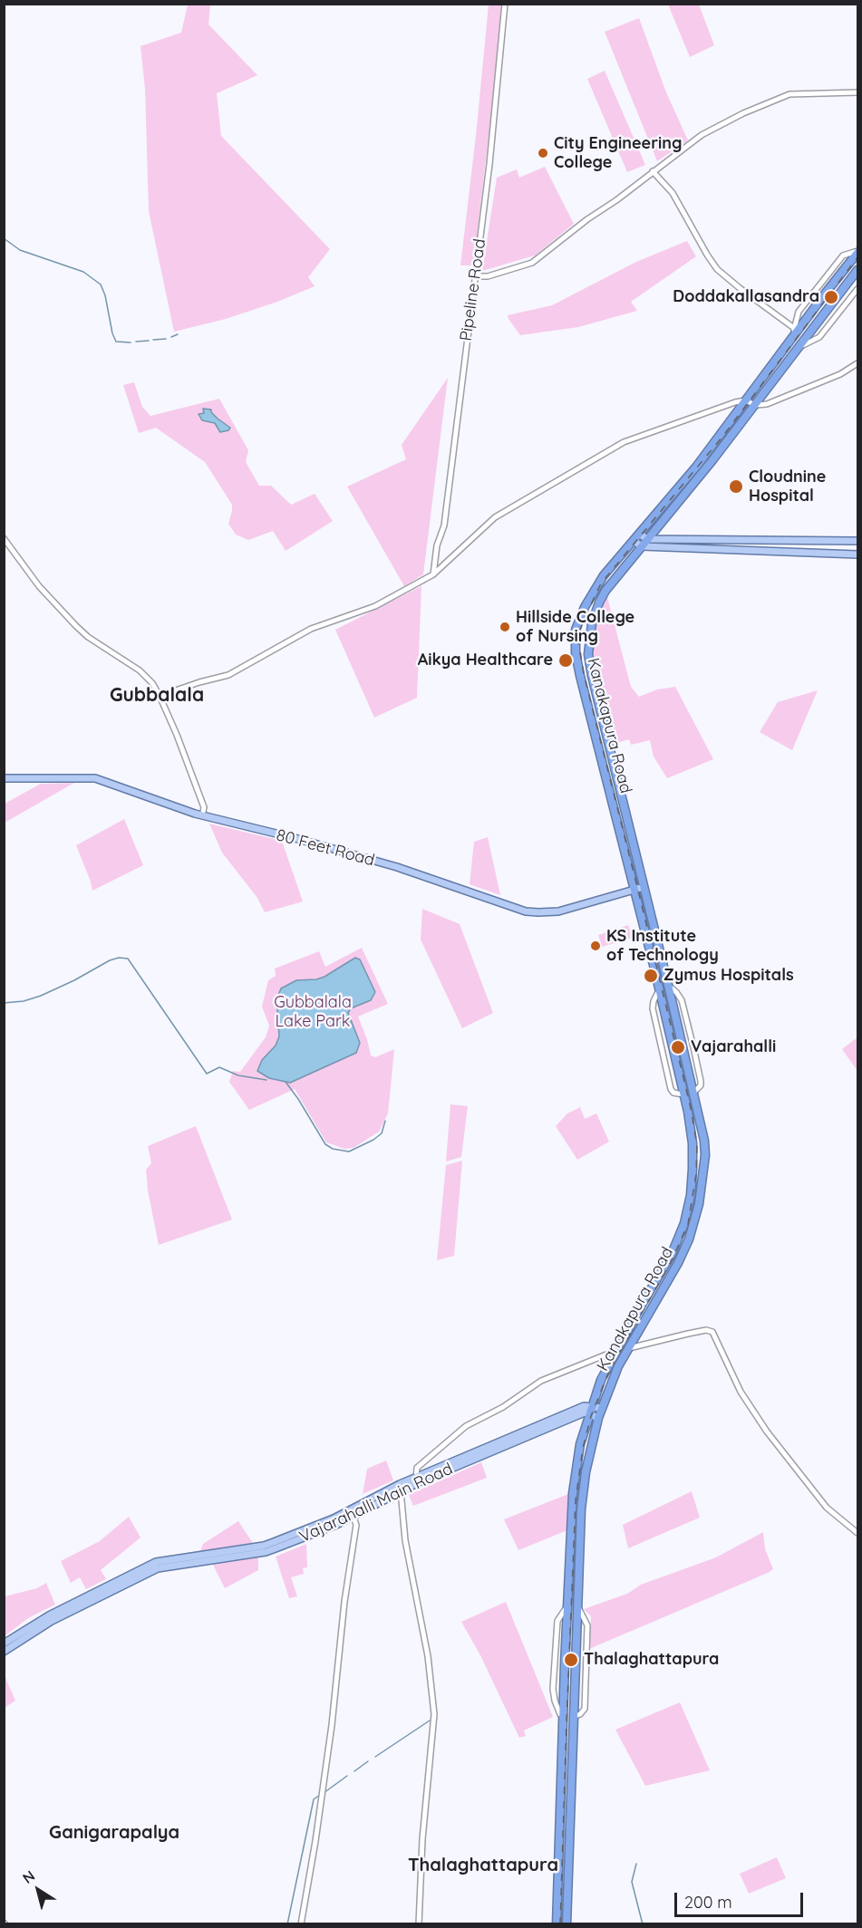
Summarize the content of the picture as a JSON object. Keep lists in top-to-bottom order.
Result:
{
  "streets": {
    "highway": ["Kanakapura Road"],
    "main road": ["80 Feet Road", "Vajarahalli Main Road"],
    "street": ["Pipeline Road"]
  },
  "crossings": [
    ["Kanakapura Road", "80 Feet Road"],
    ["Kanakapura Road", "Vajarahalli Main Road"]
  ],
  "districts": ["Gubbalala", "Ganigarapalya", "Thalaghattapura"],
  "parks": ["Gubbalala Lake Park"],
  "places": [
    "City Engineering College",
    "Doddakallasandra",
    "Cloudnine Hospital",
    "Hillside College of Nursing",
    "Aikya Healthcare",
    "KS Institute of Technology",
    "Zymus Hospitals",
    "Vajarahalli",
    "Thalaghattapura"
  ],
  "scale_bar": "200 m",
  "north": "top left"
}
